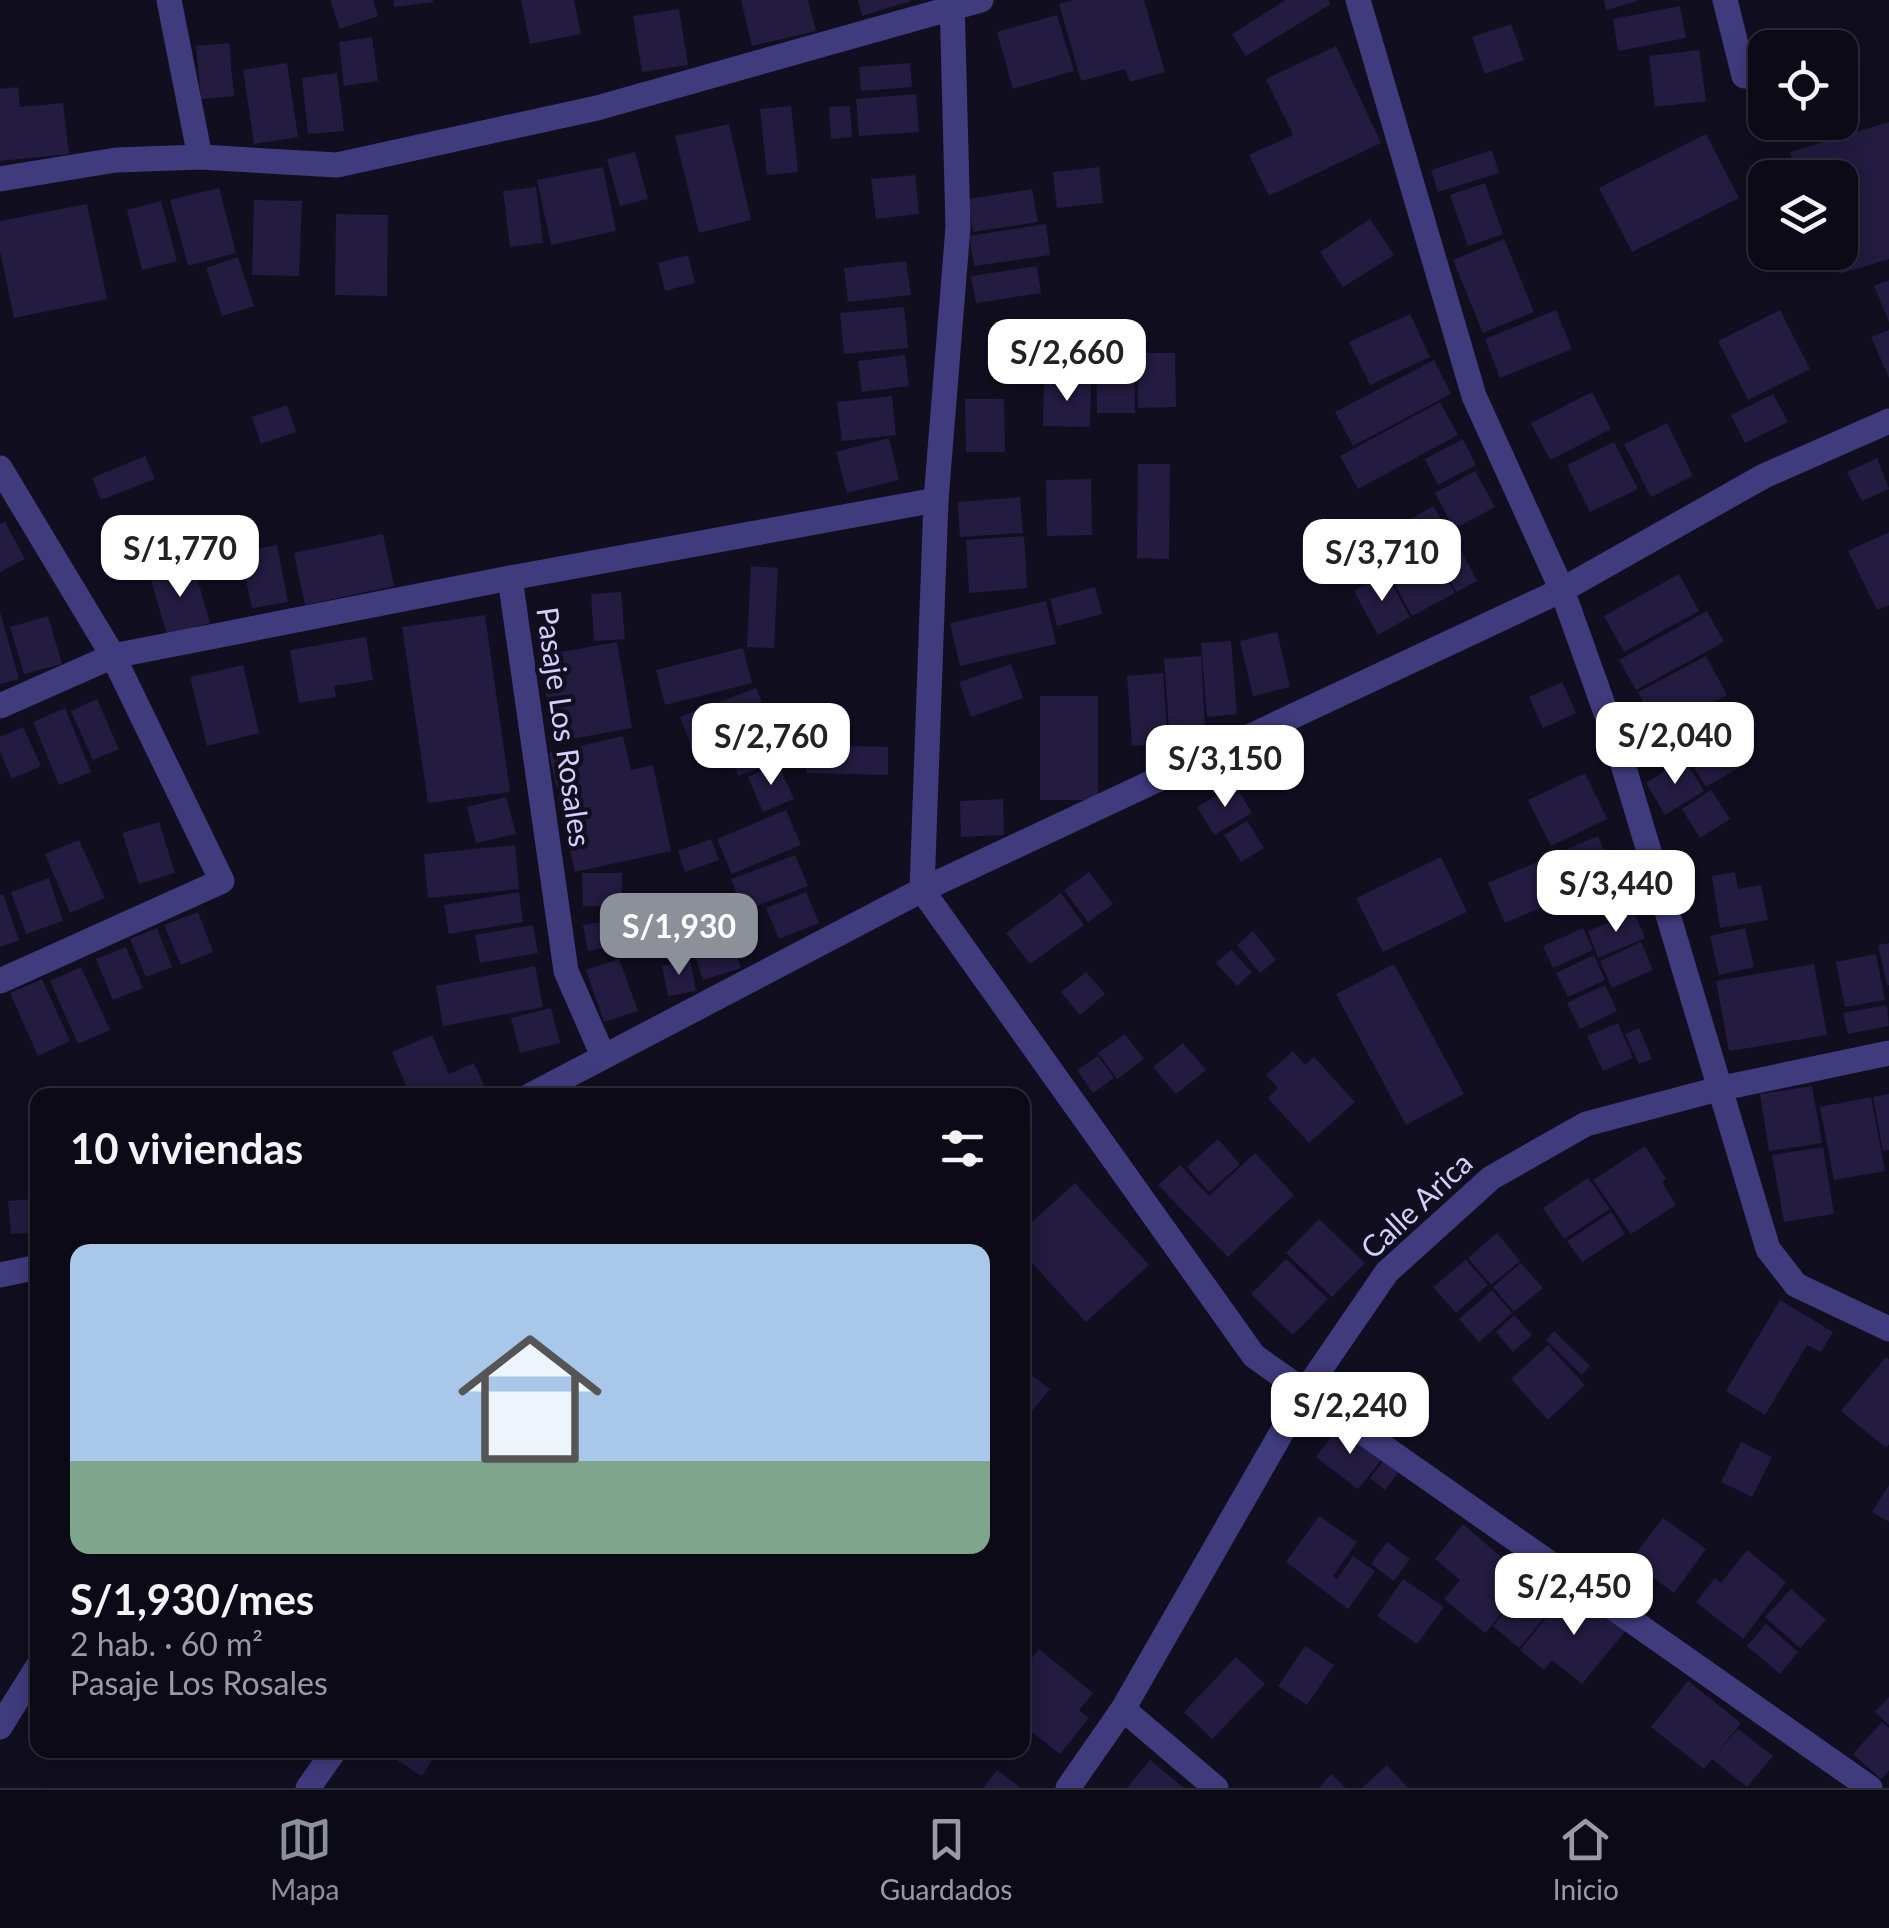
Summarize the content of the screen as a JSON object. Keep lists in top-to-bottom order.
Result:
{
  "streets": {
    "street": ["Pasaje Los Rosales", "Calle Arica"]
  },
  "page": {
    "price": [
      "S/2,660",
      "S/1,770",
      "S/3,710",
      "S/2,040",
      "S/2,760",
      "S/3,150",
      "S/3,440",
      "S/1,930",
      "S/2,240",
      "S/2,450"
    ],
    "heading": "10 viviendas",
    "list": [
      {
        "name": "S/1,930/mes",
        "note": "2 hab. · 60 m² · Pasaje Los Rosales"
      }
    ],
    "tabs": ["Mapa", "Guardados", "Inicio"]
  }
}
